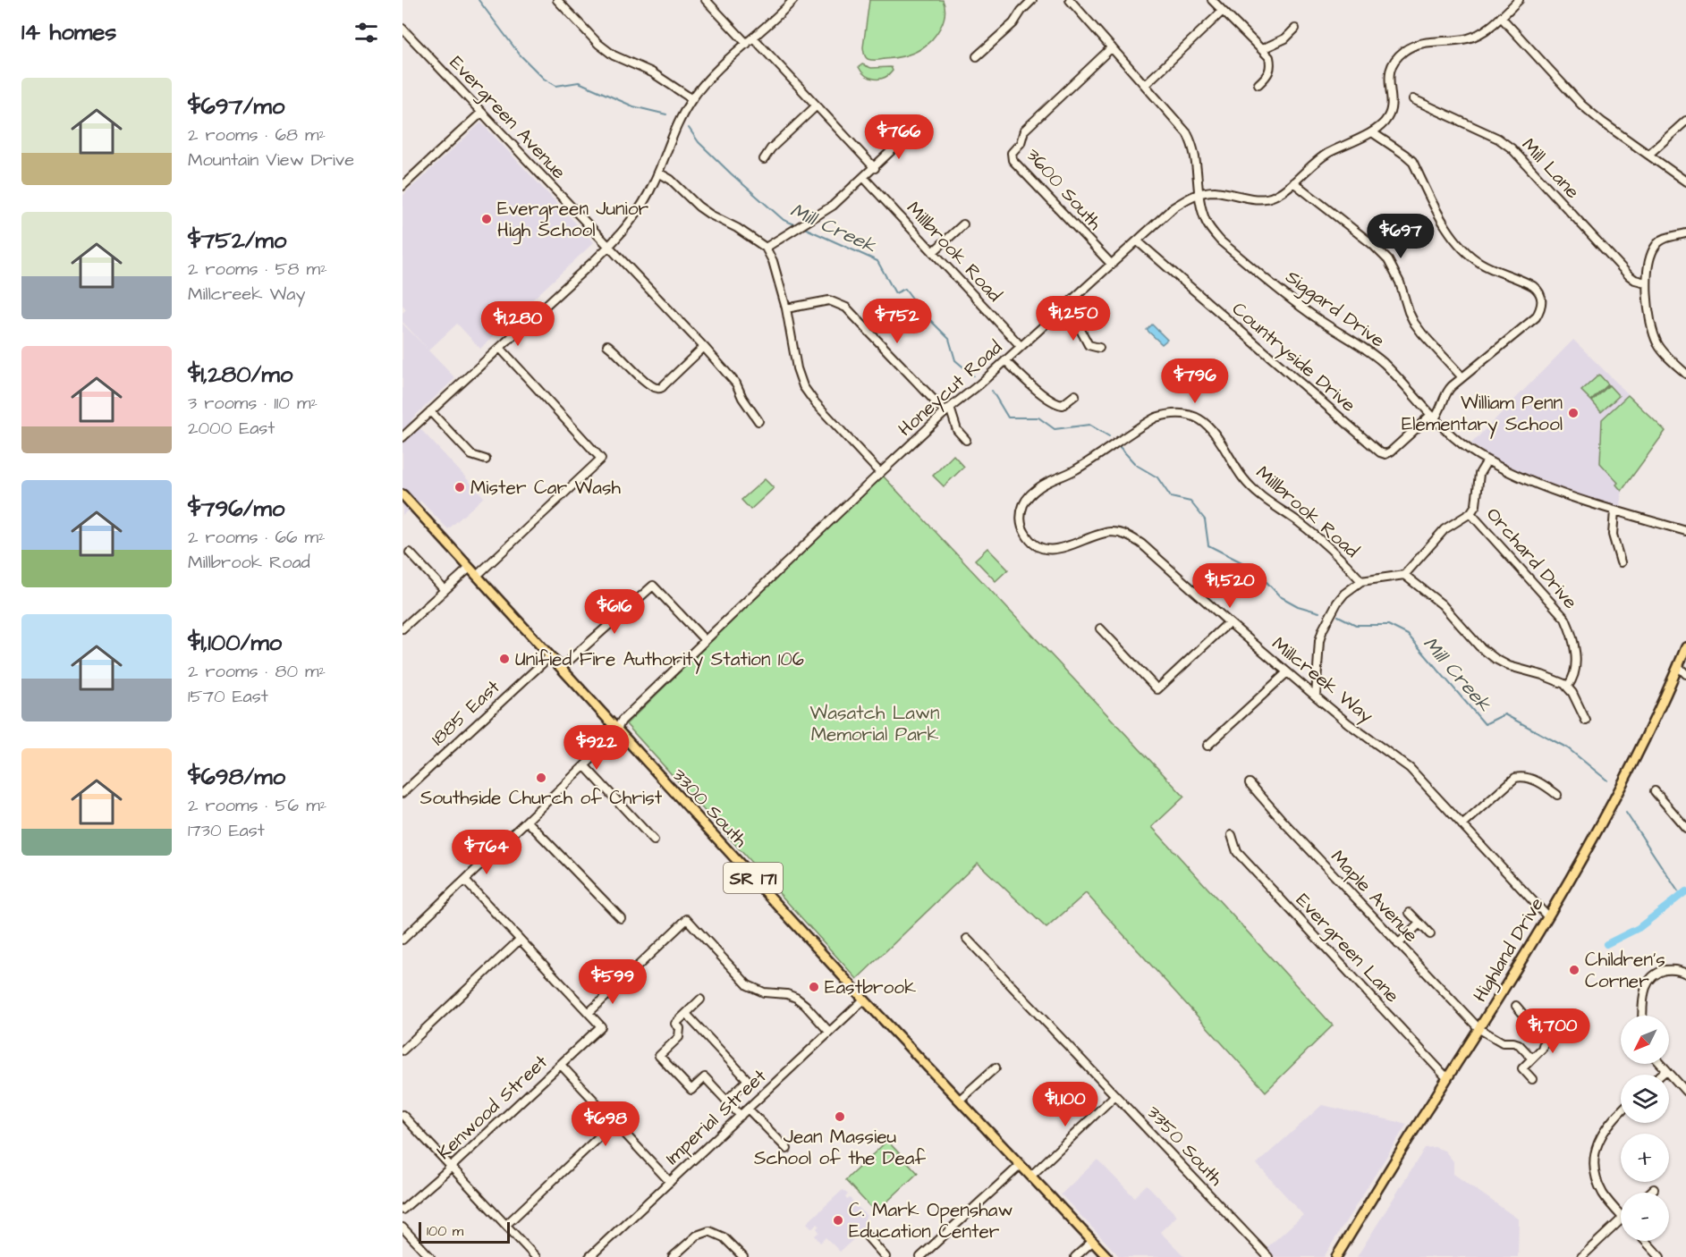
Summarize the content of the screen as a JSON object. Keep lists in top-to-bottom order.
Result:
{
  "streets": {
    "main road": ["3300 South", "SR 171", "Highland Drive"],
    "street": [
      "Evergreen Avenue",
      "Mill Lane",
      "3600 South",
      "Millbrook Road",
      "Siggard Drive",
      "Countryside Drive",
      "Honeycut Road",
      "Orchard Drive",
      "Millcreek Way",
      "1885 East",
      "Maple Avenue",
      "Evergreen Lane",
      "Kenwood Street",
      "Imperial Street",
      "3350 South"
    ]
  },
  "crossings": [
    ["3600 South", "Siggard Drive"],
    ["3600 South", "Honeycut Road"],
    ["Millbrook Road", "Honeycut Road"],
    ["Millbrook Road", "Millcreek Way"],
    ["Siggard Drive", "Countryside Drive"],
    ["Siggard Drive", "Honeycut Road"],
    ["Countryside Drive", "Honeycut Road"],
    ["Honeycut Road", "3300 South"],
    ["Millcreek Way", "Highland Drive"],
    ["1885 East", "3300 South"],
    ["3300 South", "Imperial Street"],
    ["Maple Avenue", "Highland Drive"],
    ["Evergreen Lane", "Highland Drive"]
  ],
  "water": ["Mill Creek"],
  "parks": ["Wasatch Lawn Memorial Park"],
  "places": [
    "Evergreen Junior High School",
    "William Penn Elementary School",
    "Mister Car Wash",
    "Unified Fire Authority Station 106",
    "Southside Church of Christ",
    "Children's Corner",
    "Eastbrook",
    "Jean Massieu School of the Deaf",
    "C. Mark Openshaw Education Center"
  ],
  "scale_bar": "100 m",
  "north": "bottom left",
  "page": {
    "heading": "14 homes",
    "list": [
      {
        "name": "$697/mo",
        "note": "2 rooms · 68 m² · Mountain View Drive"
      },
      {
        "name": "$752/mo",
        "note": "2 rooms · 58 m² · Millcreek Way"
      },
      {
        "name": "$1,280/mo",
        "note": "3 rooms · 110 m² · 2000 East"
      },
      {
        "name": "$796/mo",
        "note": "2 rooms · 66 m² · Millbrook Road"
      },
      {
        "name": "$1,100/mo",
        "note": "2 rooms · 80 m² · 1570 East"
      },
      {
        "name": "$698/mo",
        "note": "2 rooms · 56 m² · 1730 East"
      }
    ],
    "price": [
      "$766",
      "$697",
      "$1,250",
      "$752",
      "$1,280",
      "$796",
      "$1,520",
      "$616",
      "$922",
      "$764",
      "$599",
      "$1,700",
      "$1,100",
      "$698"
    ],
    "map_buttons": ["+", "−"],
    "scale": "100 m"
  }
}
